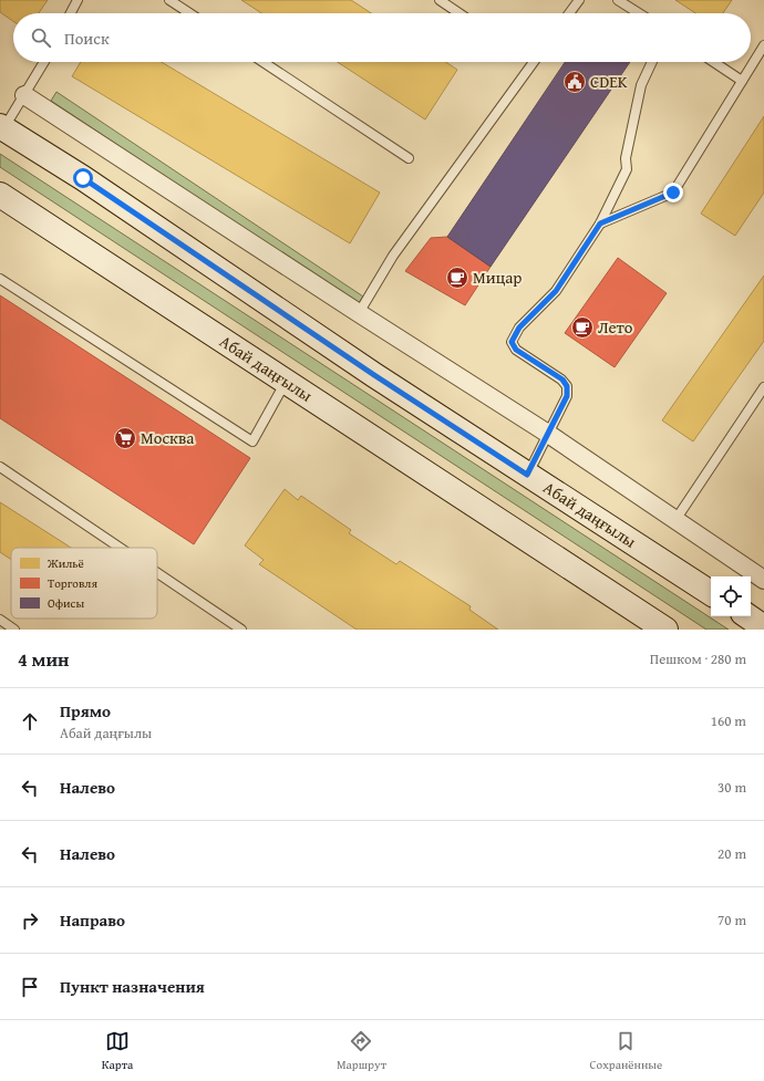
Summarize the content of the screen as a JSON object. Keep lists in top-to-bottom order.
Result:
{
  "streets": {
    "main road": ["Абай даңғылы"]
  },
  "places": {
    "public building": ["CDEK"],
    "cafe": ["Мицар", "Лето"],
    "supermarket": ["Москва"]
  },
  "legend": ["Жильё", "Торговля", "Офисы"],
  "page": {
    "search": "Поиск",
    "heading": ["4 мин", "Пешком · 280 m"],
    "list": [
      ["Прямо", "Абай даңғылы", "160 m"],
      ["Налево", "30 m"],
      ["Налево", "20 m"],
      ["Направо", "70 m"],
      "Пункт назначения"
    ],
    "nav": ["Карта", "Маршрут", "Сохранённые"]
  }
}
